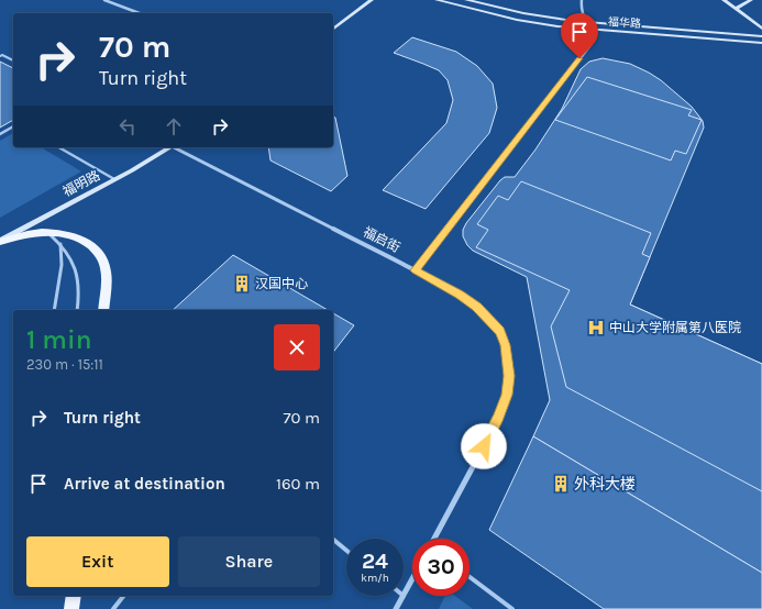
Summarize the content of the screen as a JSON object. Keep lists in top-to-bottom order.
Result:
{
  "streets": {
    "main road": ["福华路", "福明路"],
    "street": ["福启街"]
  },
  "places": {
    "building": ["汉国中心", "外科大楼"],
    "hospital": ["中山大学附属第八医院"]
  },
  "page": {
    "turn": ["70 m", "Turn right"],
    "heading": ["1 min", "230 m · 15:11"],
    "list": [
      {
        "name": "Turn right",
        "value": "70 m"
      },
      {
        "name": "Arrive at destination",
        "value": "160 m"
      }
    ],
    "buttons": ["Exit", "Share"],
    "speed": "24 km/h",
    "limit": "30"
  }
}
